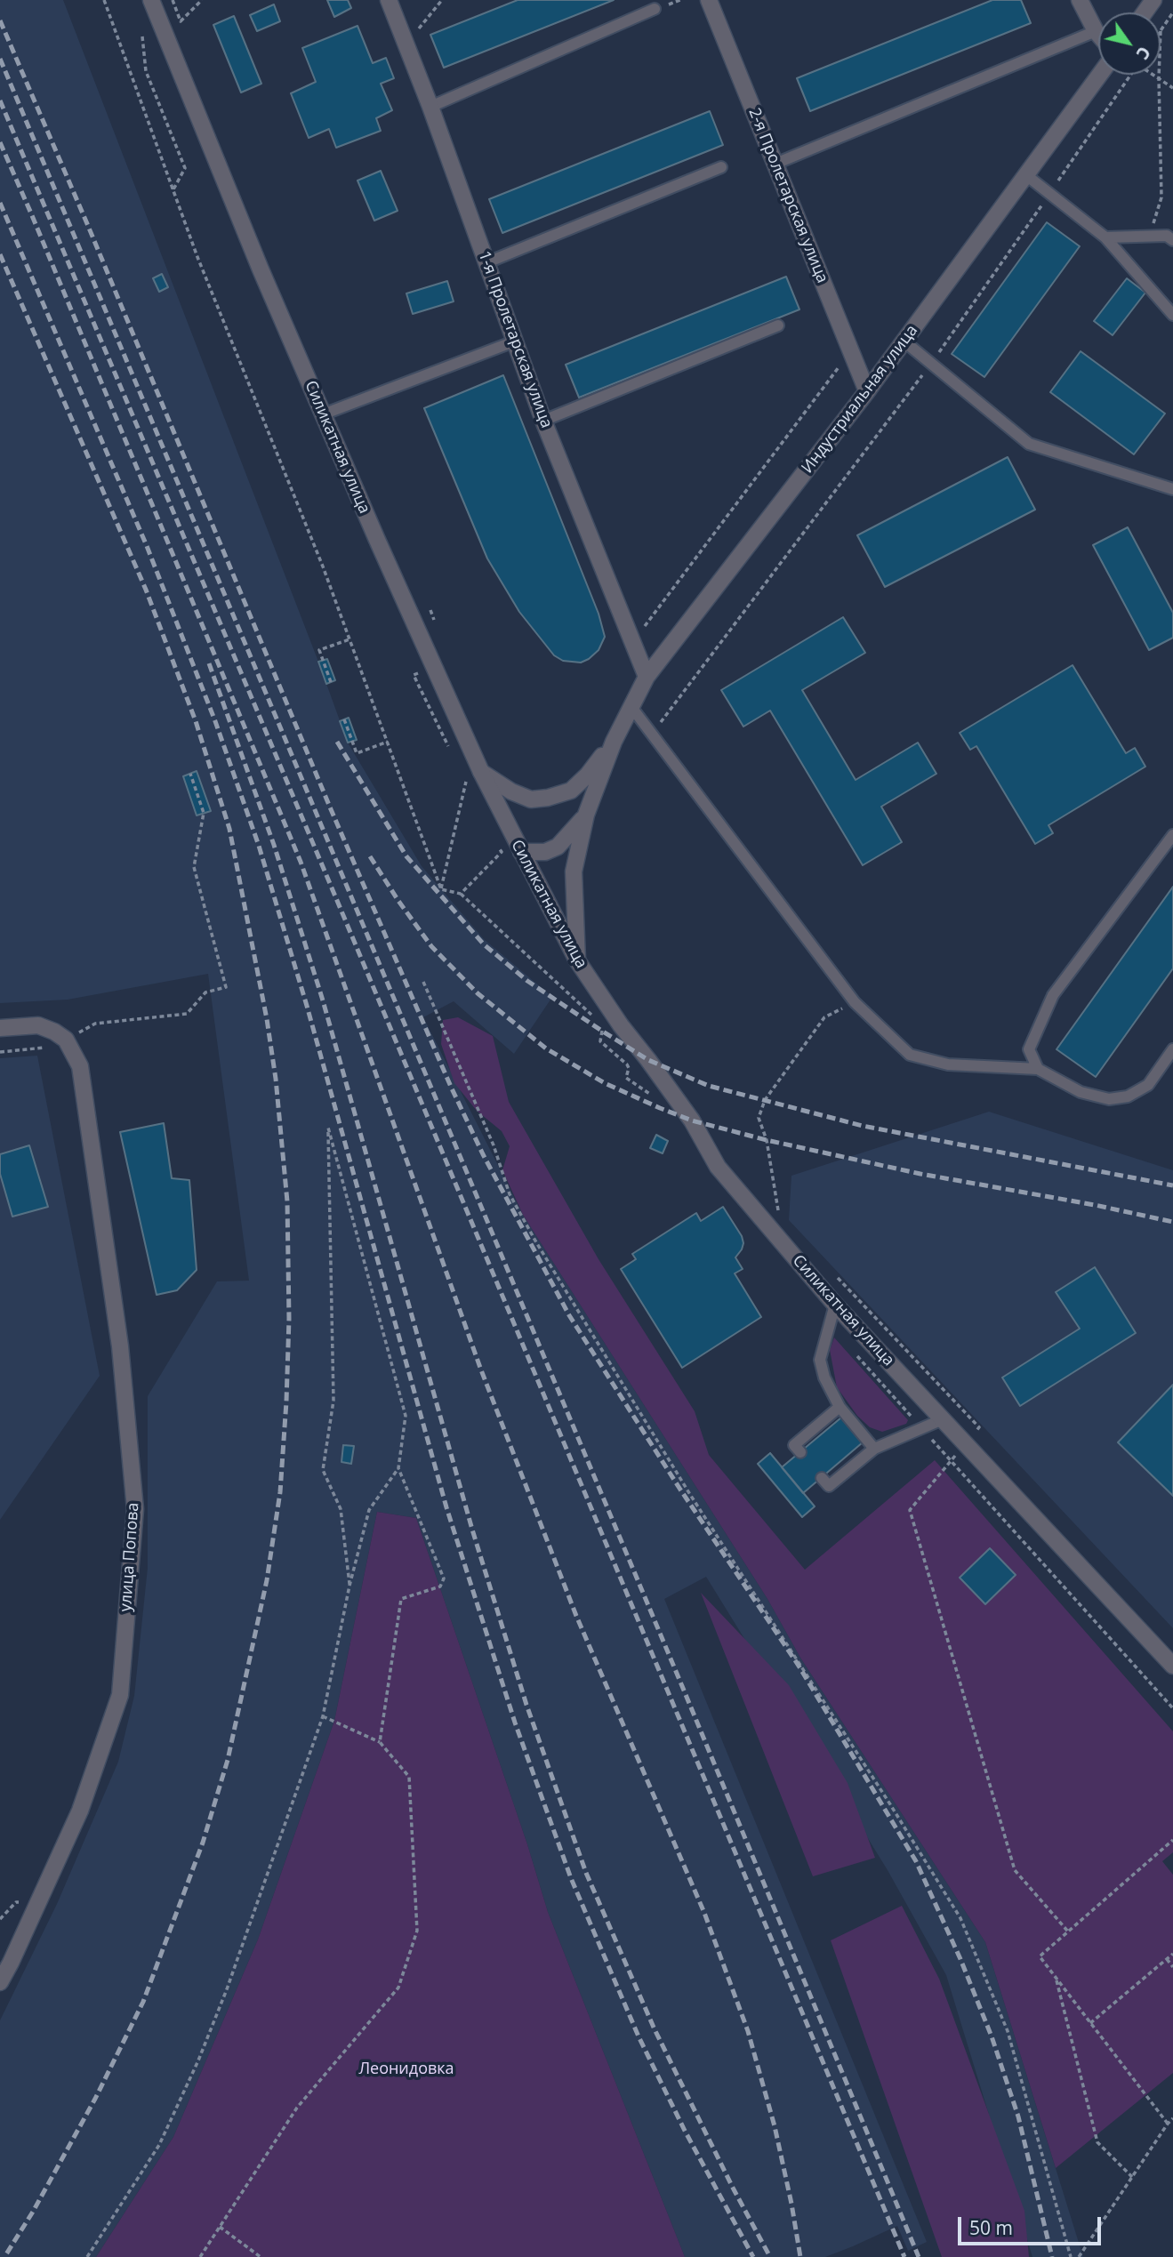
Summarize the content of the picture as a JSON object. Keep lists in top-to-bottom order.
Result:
{
  "streets": {
    "street": [
      "2-я Пролетарская улица",
      "1-я Пролетарская улица",
      "Индустриальная улица",
      "Силикатная улица",
      "улица Попова"
    ]
  },
  "crossings": [
    ["2-я Пролетарская улица", "Индустриальная улица"],
    ["1-я Пролетарская улица", "Индустриальная улица"],
    ["Индустриальная улица", "Силикатная улица"]
  ],
  "parks": ["Леонидовка"],
  "scale_bar": "50 m",
  "north": "bottom right"
}
